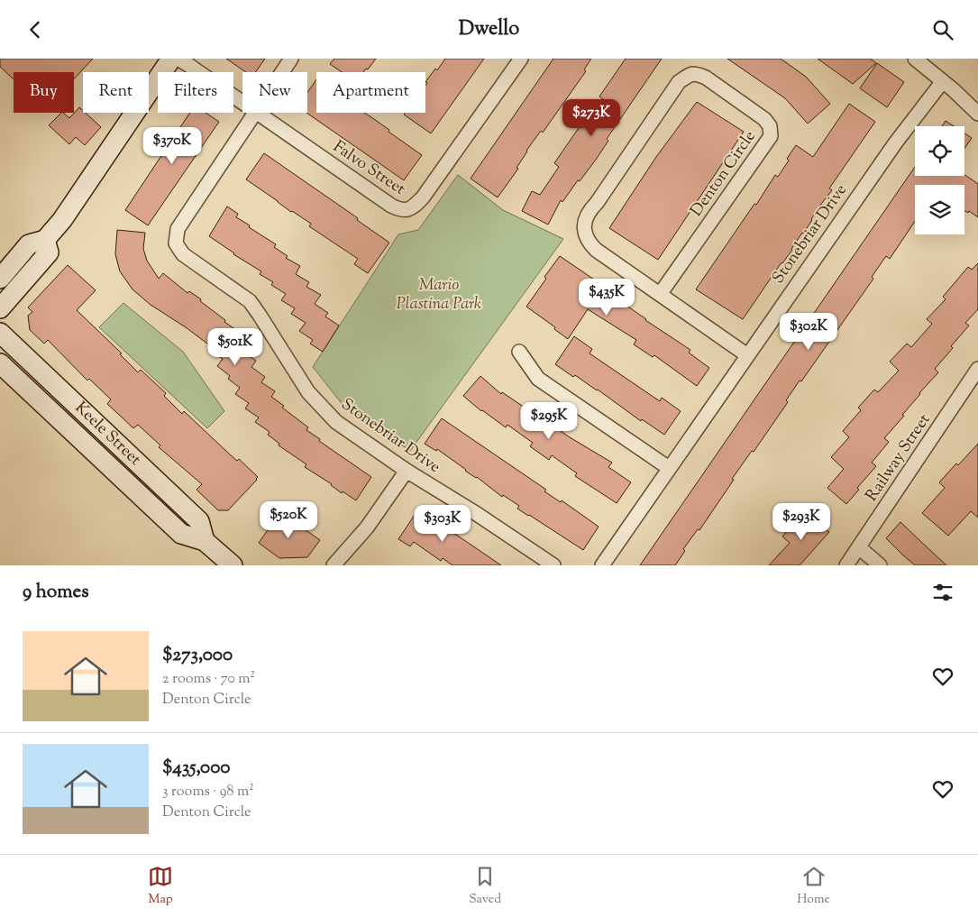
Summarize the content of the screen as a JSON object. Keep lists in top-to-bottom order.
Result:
{
  "streets": {
    "main road": ["Keele Street"],
    "street": [
      "Falvo Street",
      "Denton Circle",
      "Stonebriar Drive",
      "Railway Street"
    ]
  },
  "crossings": [
    ["Falvo Street", "Stonebriar Drive"],
    ["Denton Circle", "Stonebriar Drive"]
  ],
  "parks": ["Mario Plastina Park"],
  "page": {
    "header": "Dwello",
    "chip": [
      "Buy",
      "Rent",
      "Filters",
      "New",
      "Apartment"
    ],
    "price": [
      "$273K",
      "$370K",
      "$435K",
      "$302K",
      "$501K",
      "$295K",
      "$520K",
      "$293K",
      "$303K"
    ],
    "heading": "9 homes",
    "list": [
      {
        "name": "$273,000",
        "note": "2 rooms · 70 m² · Denton Circle"
      },
      {
        "name": "$435,000",
        "note": "3 rooms · 98 m² · Denton Circle"
      }
    ],
    "tabs": ["Map", "Saved", "Home"]
  }
}
